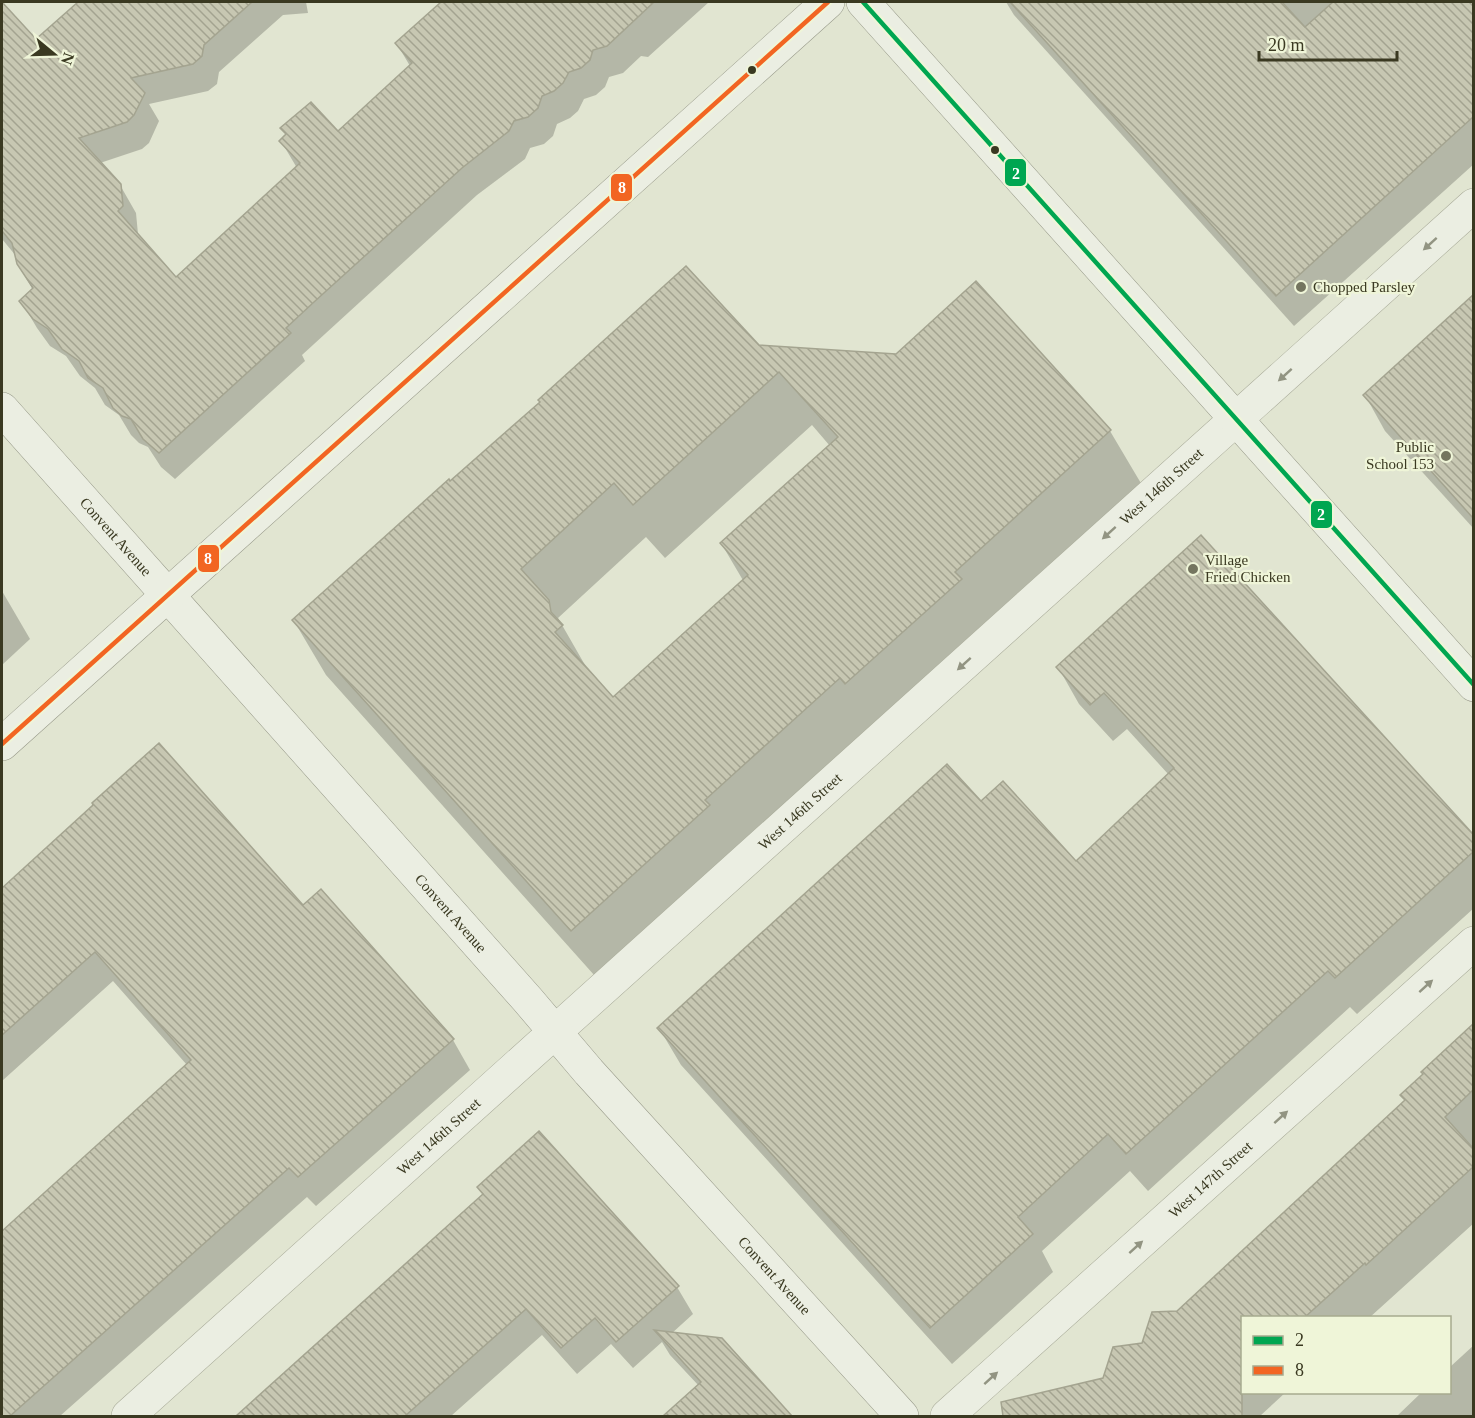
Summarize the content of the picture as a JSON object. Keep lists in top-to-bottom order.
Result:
{
  "streets": {
    "street": ["West 146th Street", "Convent Avenue", "West 147th Street"]
  },
  "crossings": [
    ["West 146th Street", "Convent Avenue"]
  ],
  "one_way": ["West 146th Street", "West 147th Street"],
  "places": ["Chopped Parsley", "Public School 153", "Village Fried Chicken"],
  "lines": ["transit line 2", "transit line 8"],
  "legend": ["2", "8"],
  "scale_bar": "20 m",
  "north": "right"
}
